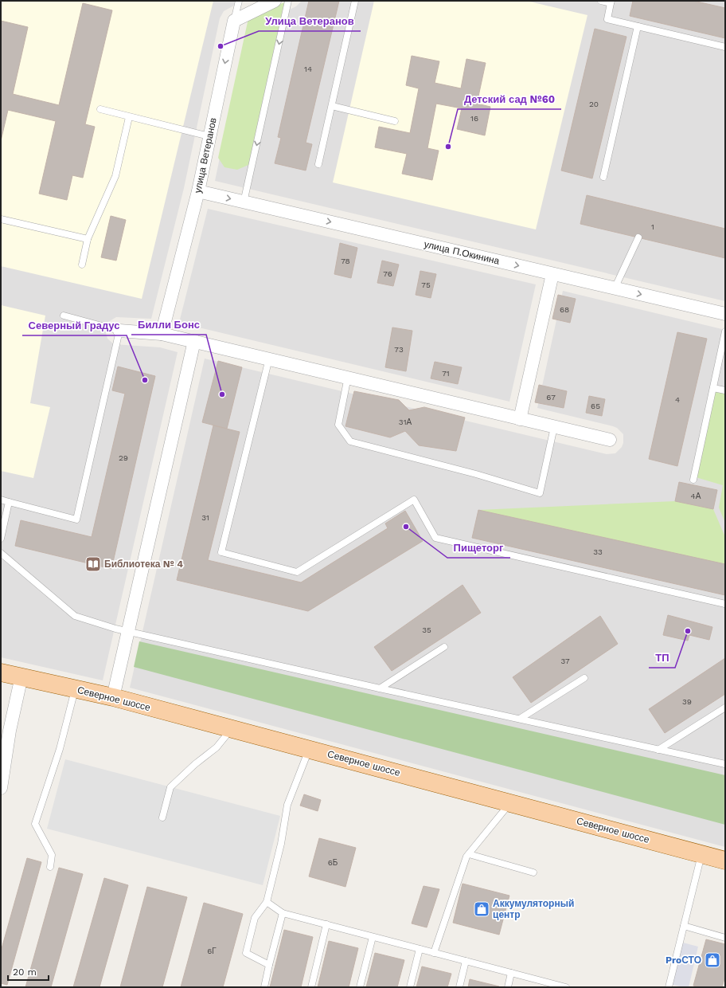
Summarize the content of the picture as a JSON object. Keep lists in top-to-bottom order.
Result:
{
  "streets": {
    "main road": ["Северное шоссе"],
    "street": ["улица Ветеранов", "улица П.Окинина"]
  },
  "crossings": [
    ["улица Ветеранов", "улица П.Окинина"]
  ],
  "one_way": ["улица Ветеранов", "улица П.Окинина"],
  "places": {
    "other": [
      "Улица Ветеранов",
      "Детский сад №60",
      "Северный Градус",
      "Билли Бонс",
      "Пищеторг",
      "ТП"
    ],
    "library": ["Библиотека № 4"],
    "shop": ["Аккумуляторный центр", "ProСТО"]
  },
  "house_numbers": [
    "14",
    "20",
    "16",
    "1",
    "78",
    "76",
    "75",
    "68",
    "73",
    "71",
    "67",
    "4",
    "65",
    "31А",
    "29",
    "4А",
    "31",
    "33",
    "35",
    "37",
    "39",
    "6Б",
    "6Г"
  ],
  "scale_bar": "20 m"
}
